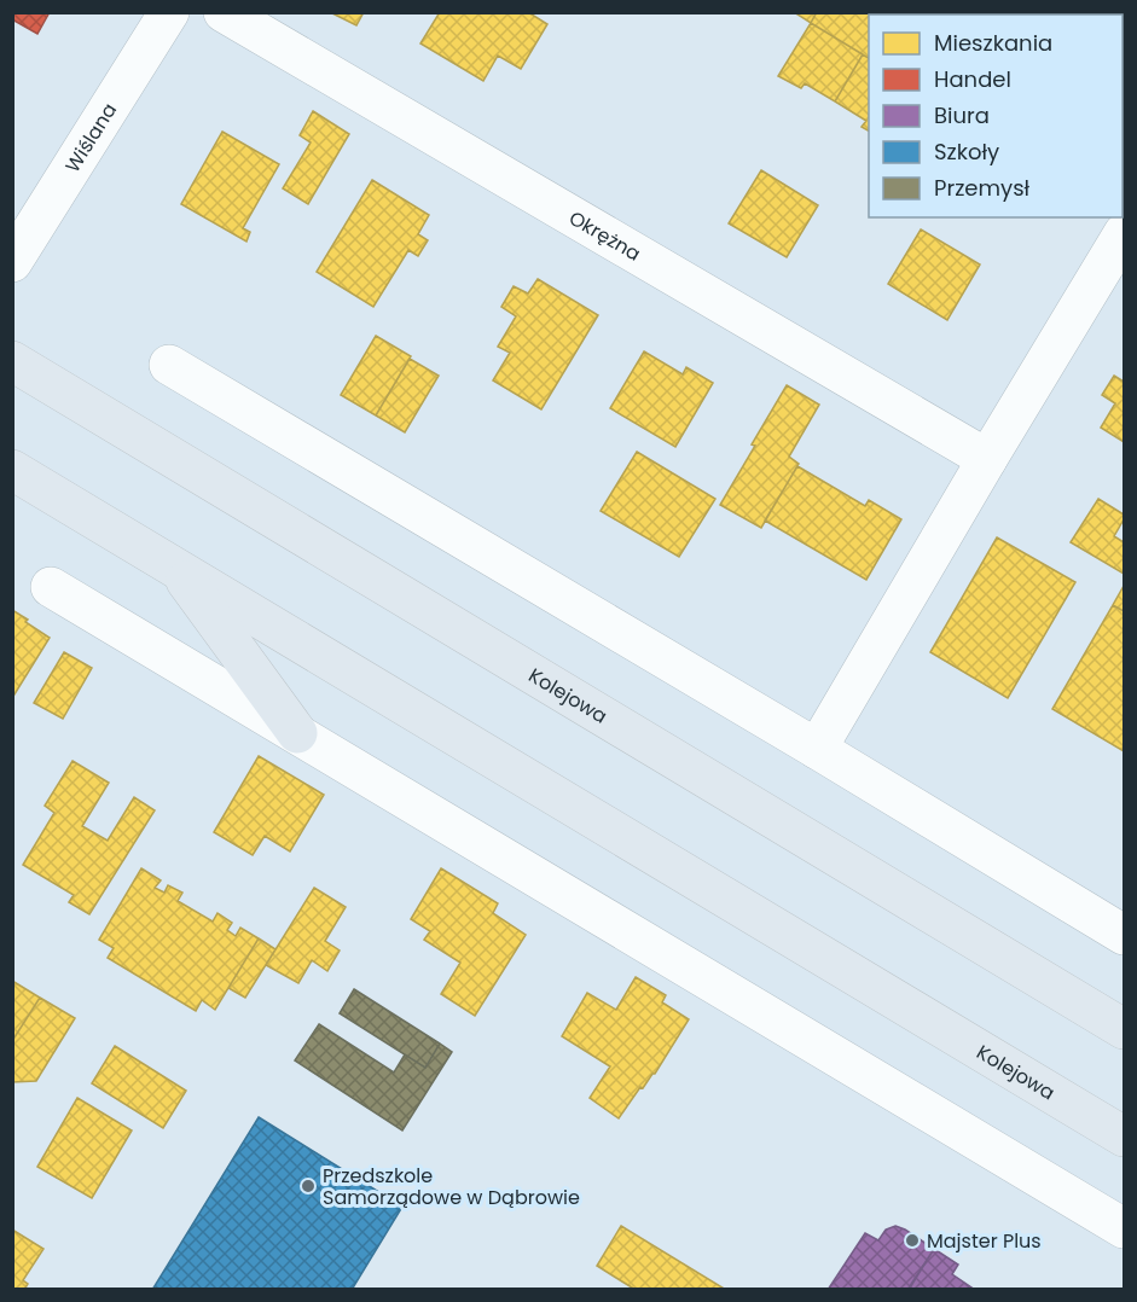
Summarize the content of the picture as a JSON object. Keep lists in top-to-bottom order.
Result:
{
  "streets": {
    "highway": ["Kolejowa"],
    "street": ["Wiślana", "Okrężna"]
  },
  "places": ["Przedszkole Samorządowe w Dąbrowie", "Majster Plus"],
  "legend": [
    "Mieszkania",
    "Handel",
    "Biura",
    "Szkoły",
    "Przemysł"
  ]
}
